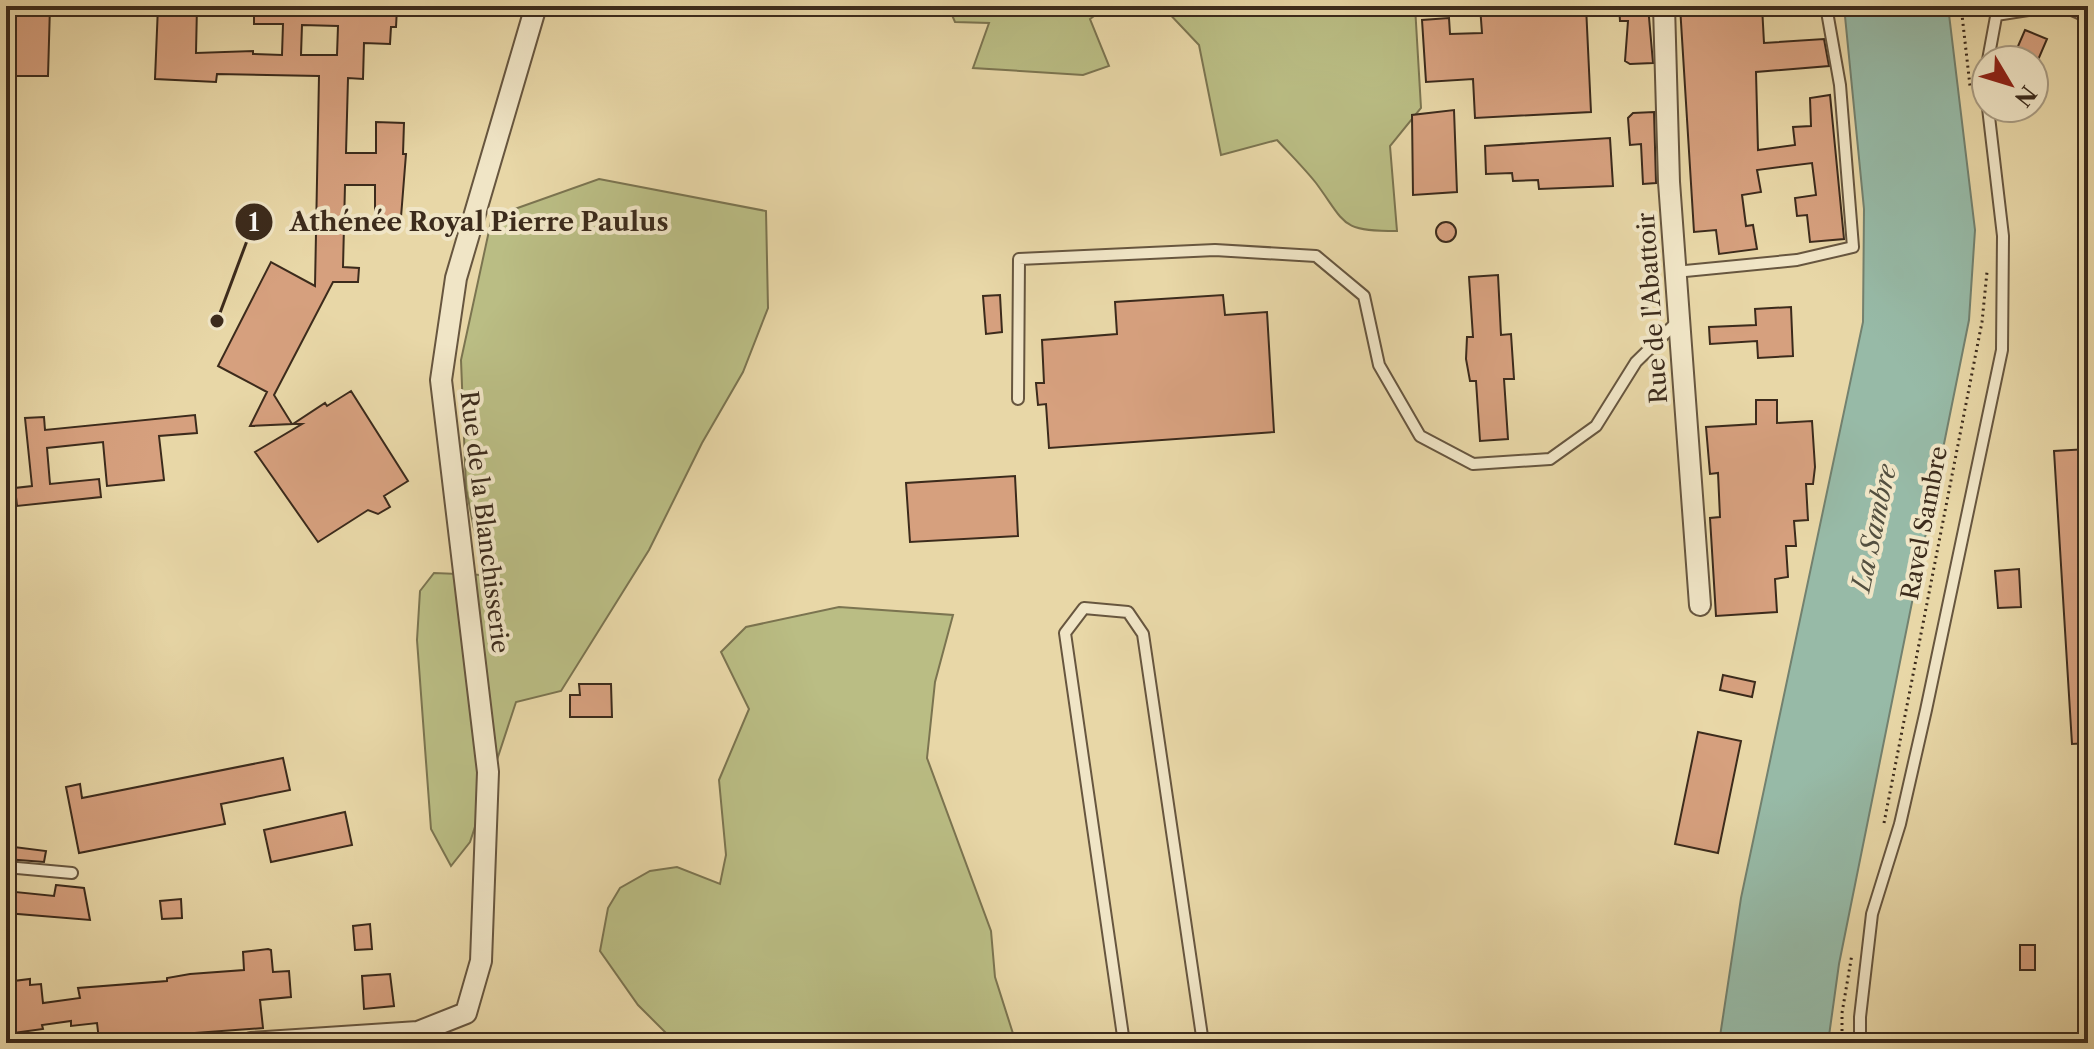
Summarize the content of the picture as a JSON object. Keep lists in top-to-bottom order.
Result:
{
  "streets": {
    "street": ["Rue de l'Abattoir", "Rue de la Blanchisserie"],
    "path": ["Ravel Sambre"]
  },
  "water": ["La Sambre"],
  "places": ["Athénée Royal Pierre Paulus"],
  "north": "bottom right"
}
